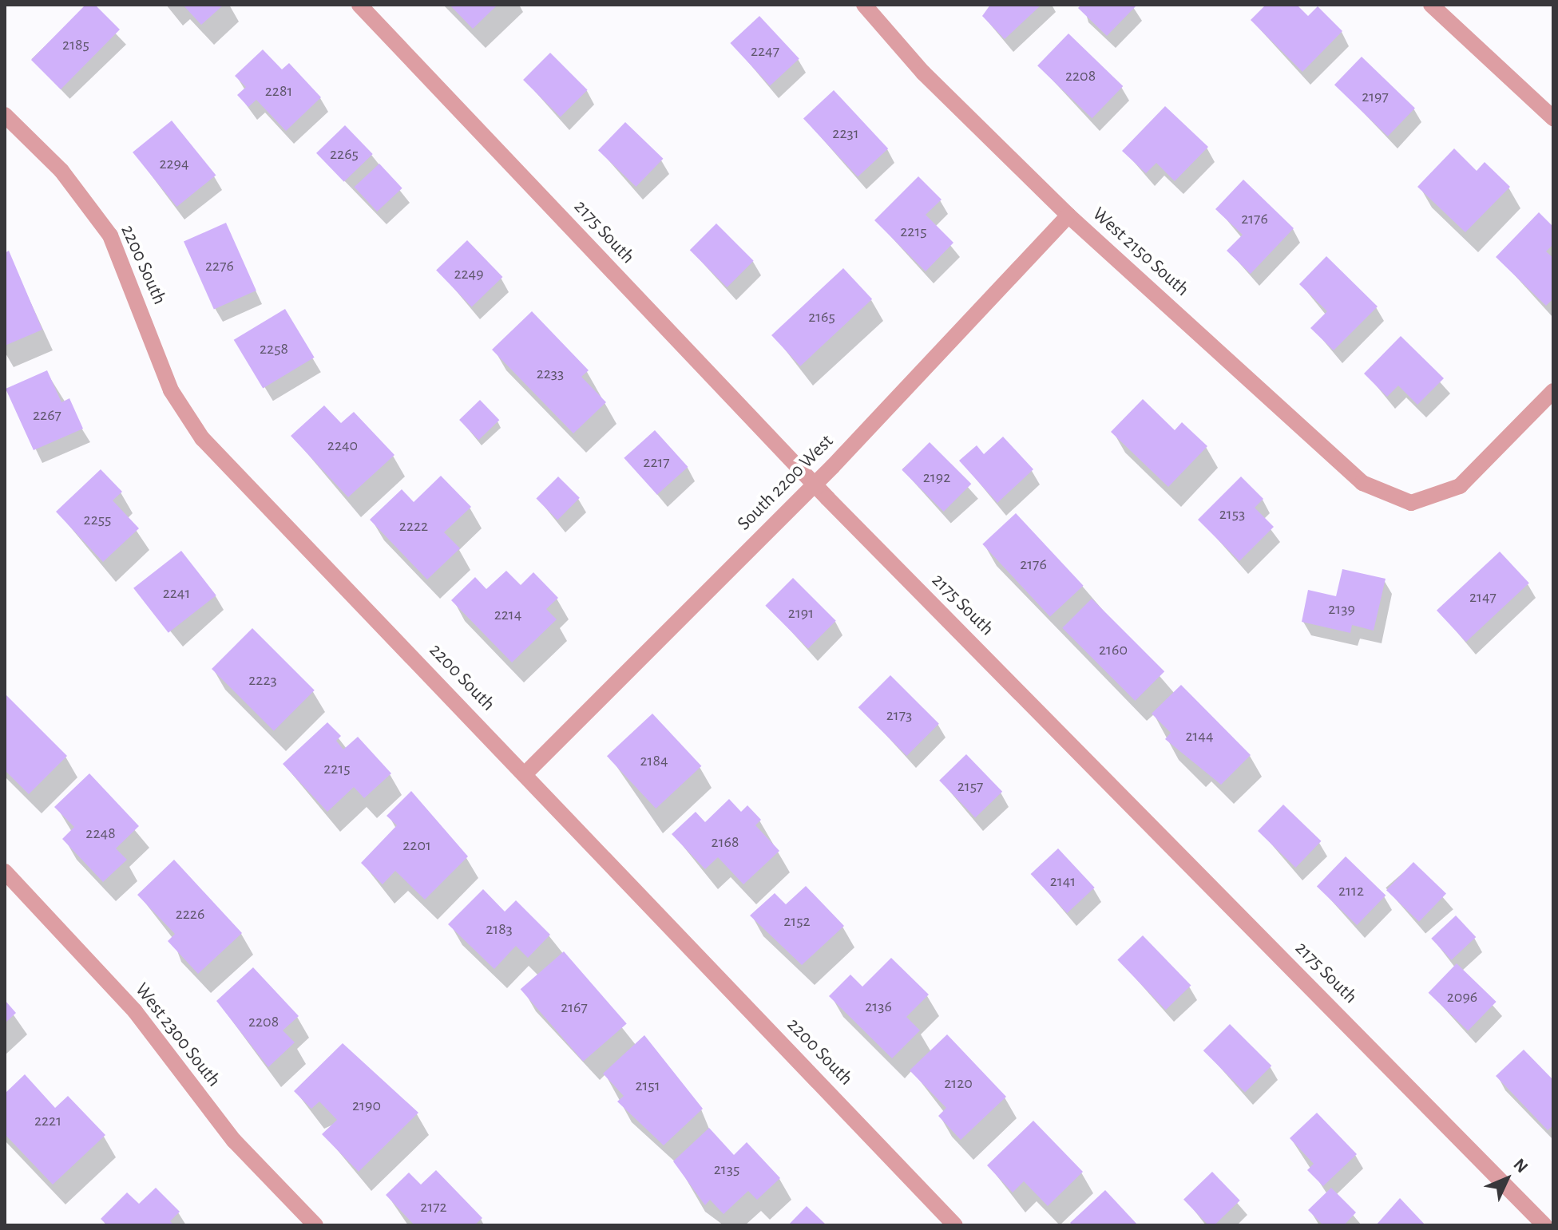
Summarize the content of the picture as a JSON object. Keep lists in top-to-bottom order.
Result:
{
  "streets": {
    "street": [
      "2175 South",
      "West 2150 South",
      "2200 South",
      "South 2200 West",
      "West 2300 South"
    ]
  },
  "crossings": [
    ["2175 South", "South 2200 West"],
    ["West 2150 South", "South 2200 West"],
    ["2200 South", "South 2200 West"]
  ],
  "house_numbers": [
    "2185",
    "2247",
    "2208",
    "2281",
    "2197",
    "2231",
    "2265",
    "2294",
    "2176",
    "2215",
    "2276",
    "2249",
    "2165",
    "2258",
    "2233",
    "2267",
    "2240",
    "2217",
    "2192",
    "2153",
    "2255",
    "2222",
    "2176",
    "2241",
    "2147",
    "2139",
    "2191",
    "2214",
    "2160",
    "2223",
    "2173",
    "2144",
    "2184",
    "2215",
    "2157",
    "2248",
    "2168",
    "2201",
    "2141",
    "2112",
    "2226",
    "2152",
    "2183",
    "2096",
    "2136",
    "2167",
    "2208",
    "2120",
    "2151",
    "2190",
    "2221",
    "2135",
    "2172"
  ],
  "north": "top right"
}
